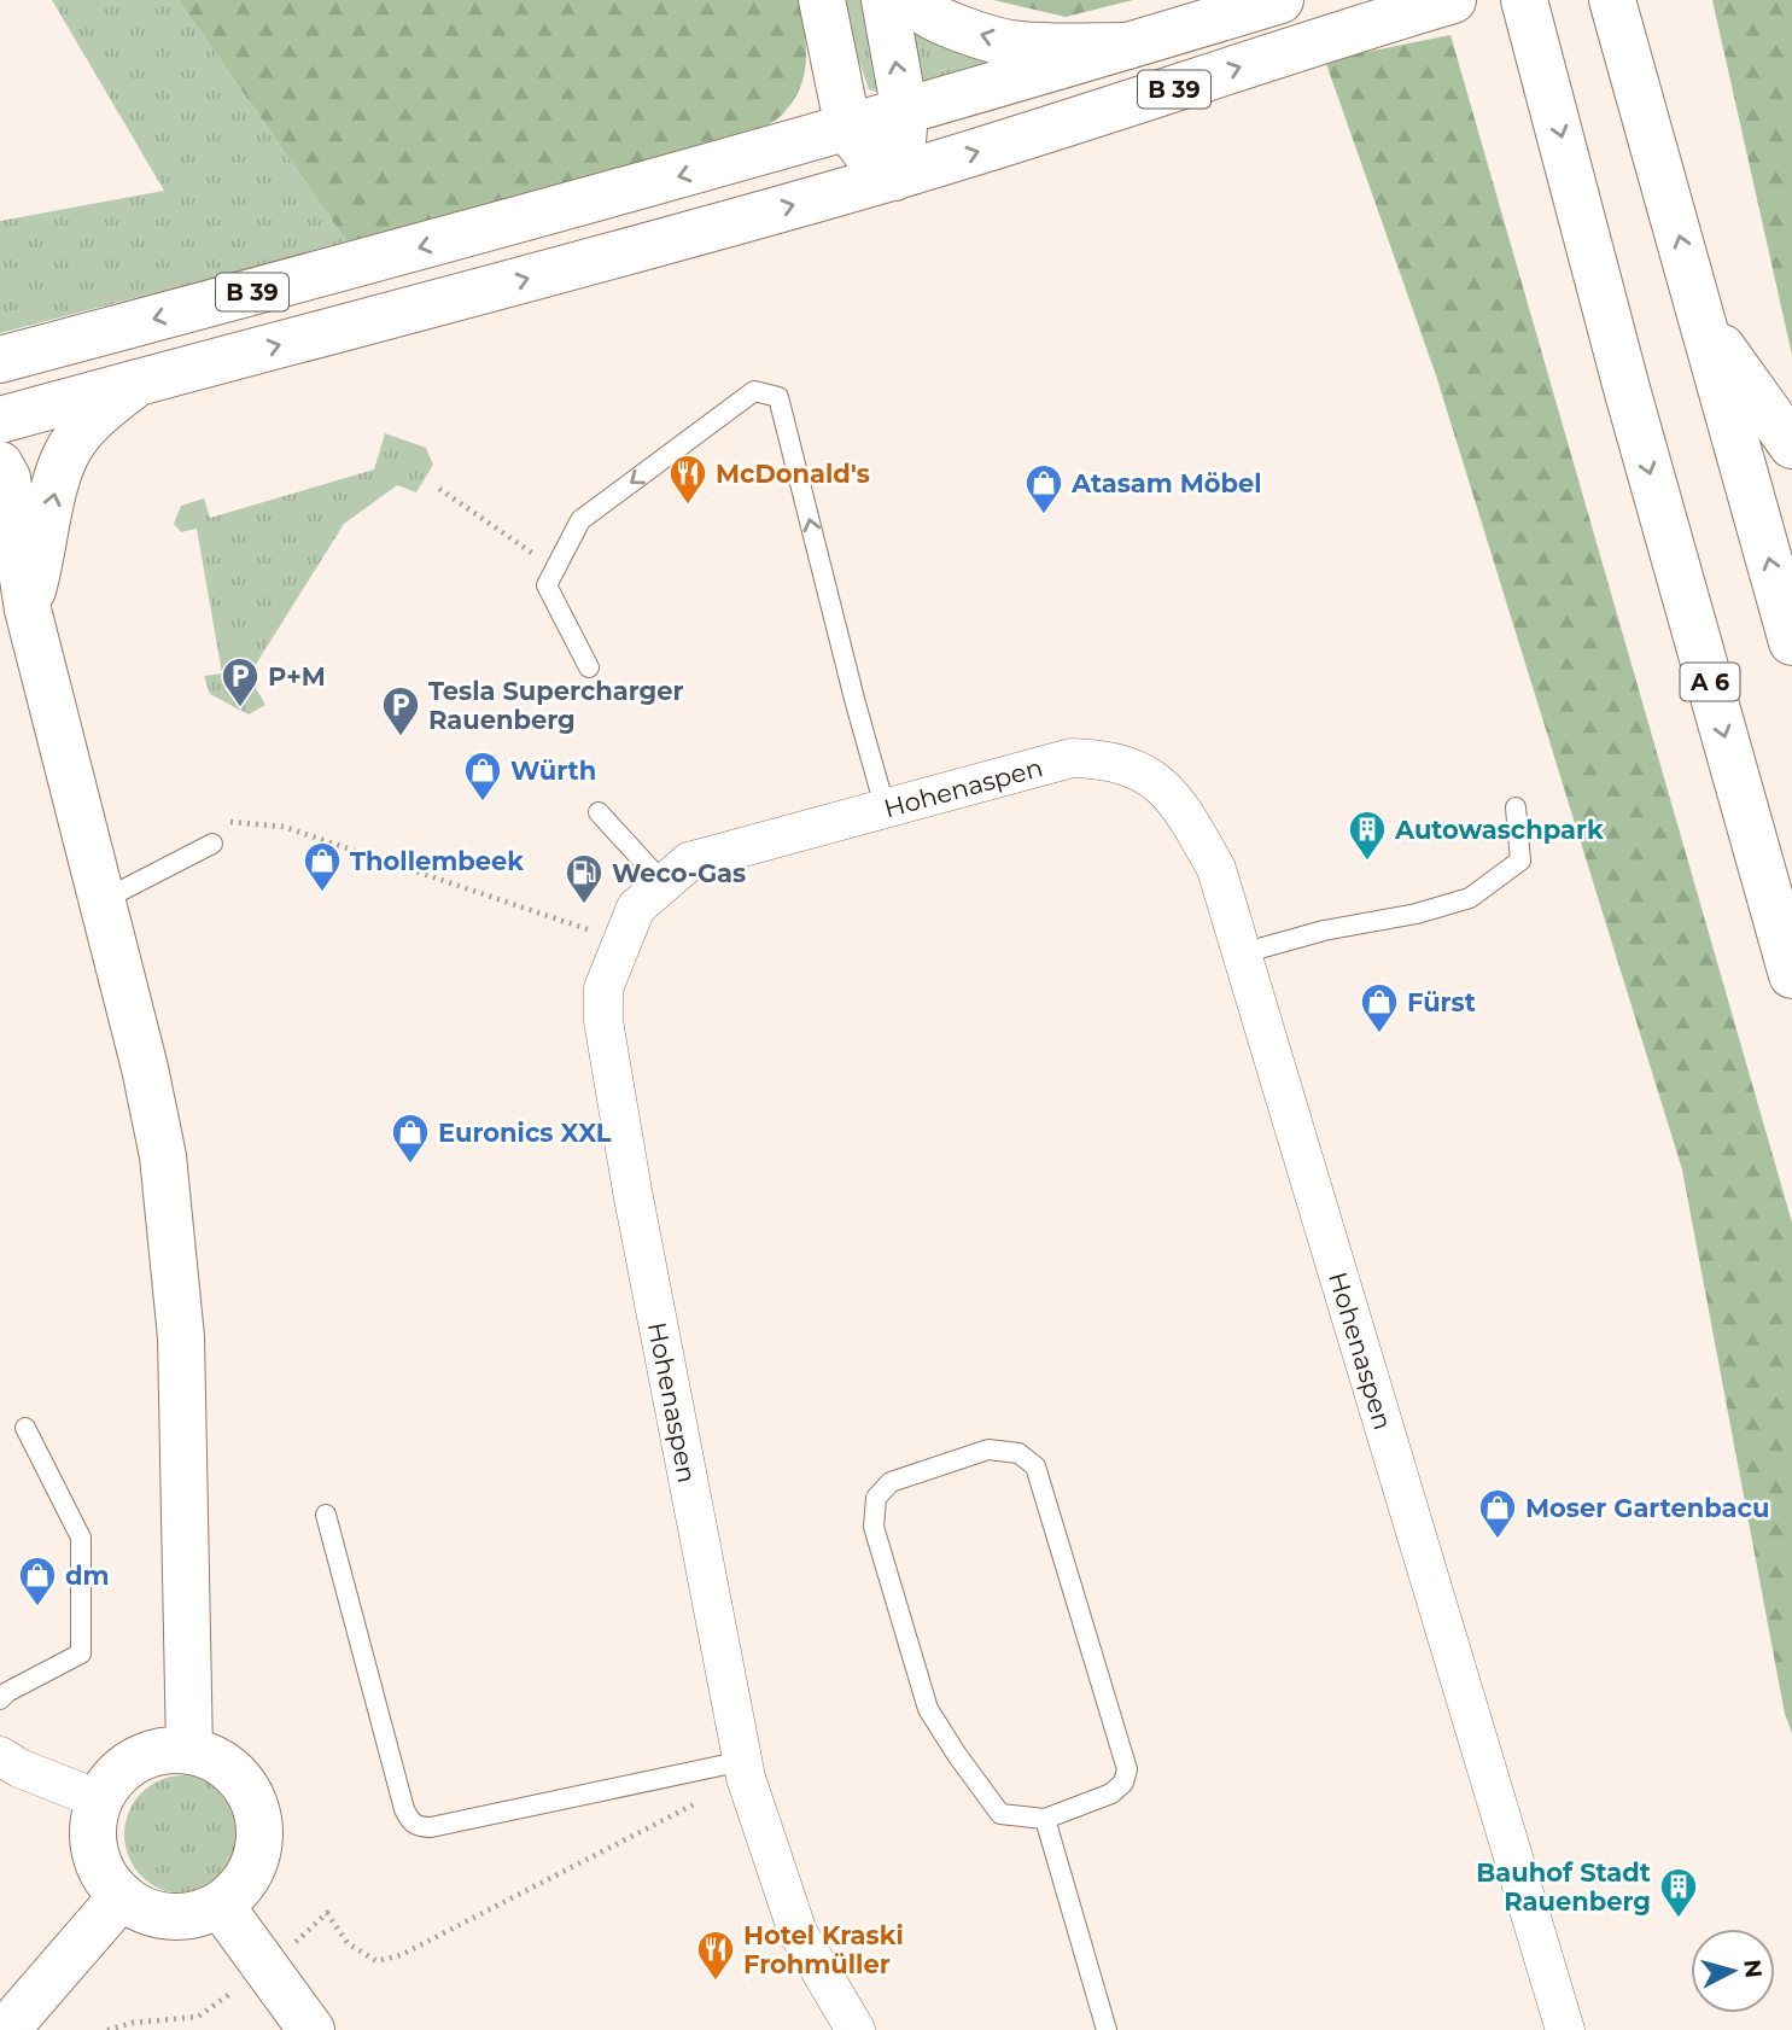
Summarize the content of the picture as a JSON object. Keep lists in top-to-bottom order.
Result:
{
  "streets": {
    "main road": ["B 39", "A 6"],
    "street": ["Hohenaspen"]
  },
  "places": {
    "restaurant": ["McDonald's", "Hotel Kraski Frohmüller"],
    "shop": [
      "Atasam Möbel",
      "Würth",
      "Thollembeek",
      "Fürst",
      "Euronics XXL",
      "Moser Gartenbacu",
      "dm"
    ],
    "parking": ["P+M", "Tesla Supercharger Rauenberg"],
    "building": ["Autowaschpark", "Bauhof Stadt Rauenberg"],
    "fuel station": ["Weco-Gas"]
  },
  "north": "right"
}
